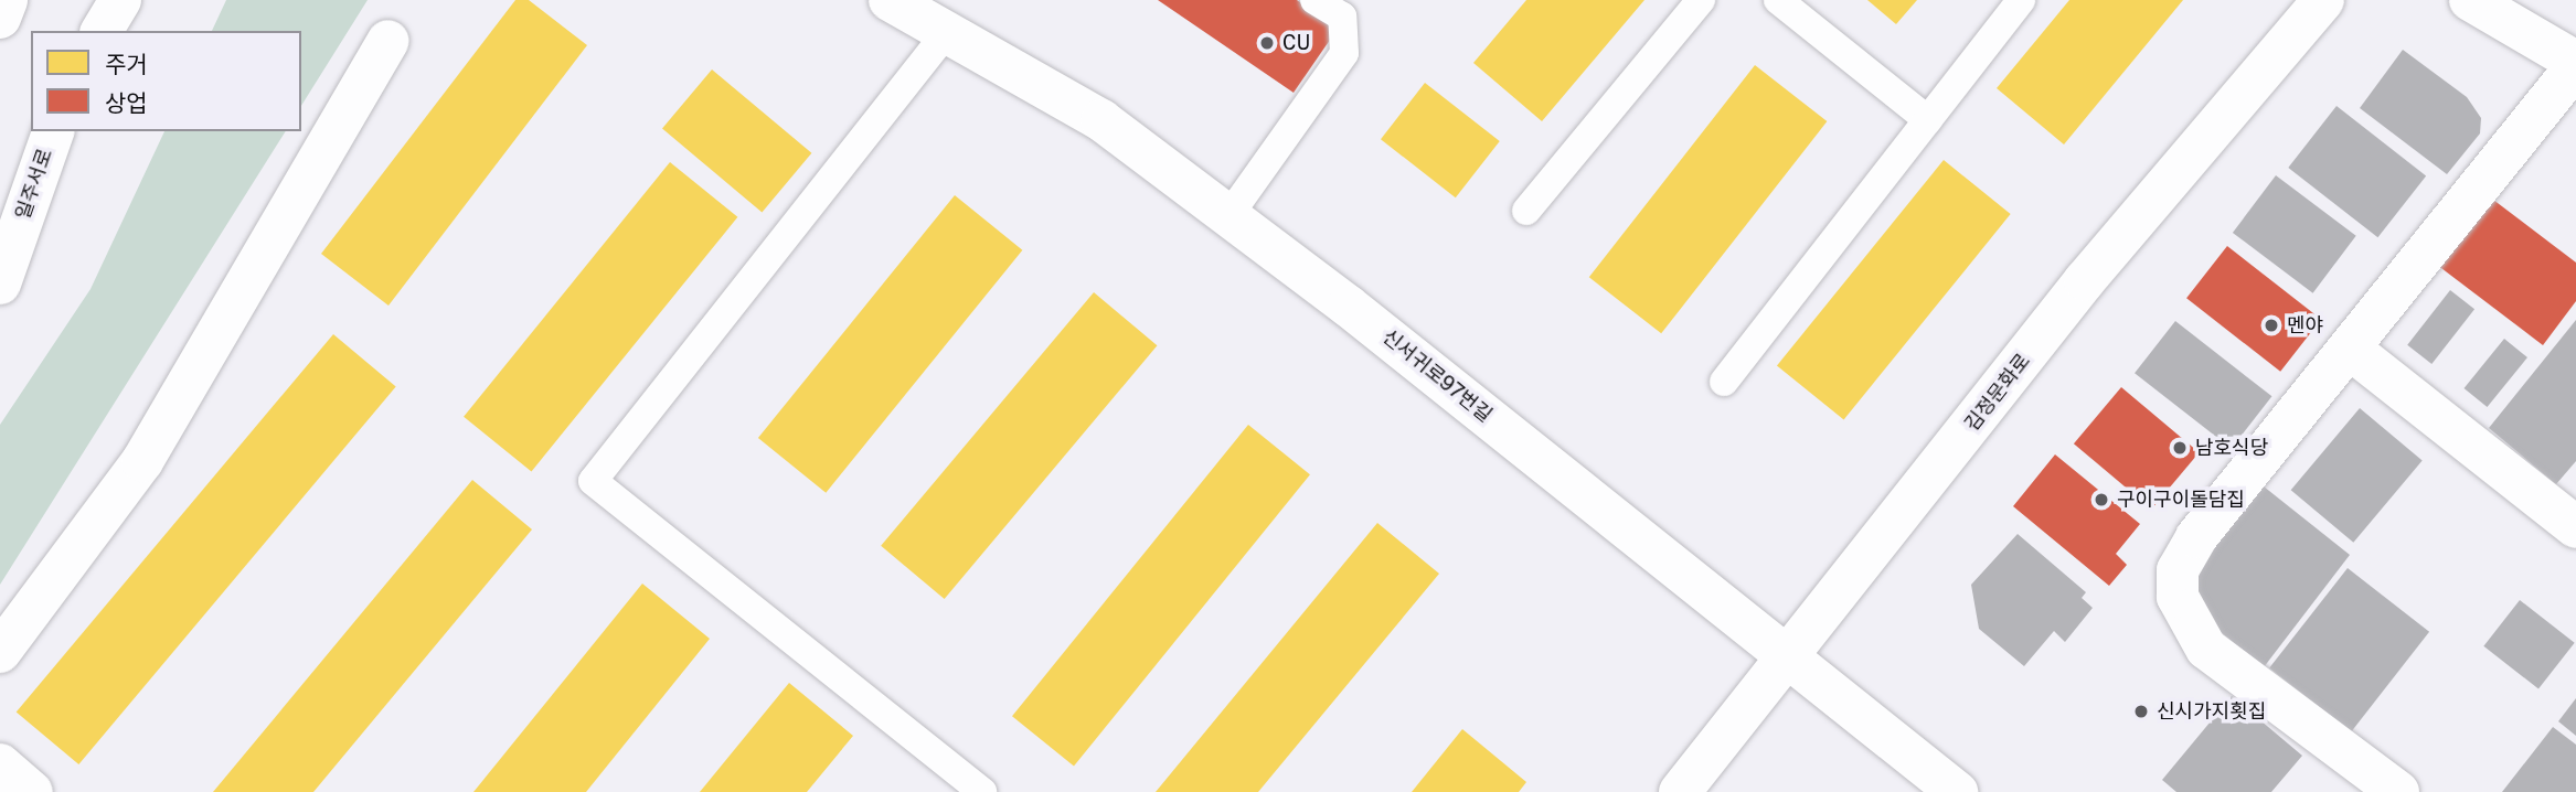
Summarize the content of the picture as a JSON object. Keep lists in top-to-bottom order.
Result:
{
  "streets": {
    "street": ["일주서로", "신서귀로97번길", "김정문화로"]
  },
  "crossings": [
    ["신서귀로97번길", "김정문화로"]
  ],
  "places": [
    "CU",
    "멘야",
    "남호식당",
    "구이구이돌담집",
    "신시가지횟집"
  ],
  "legend": ["주거", "상업"]
}
